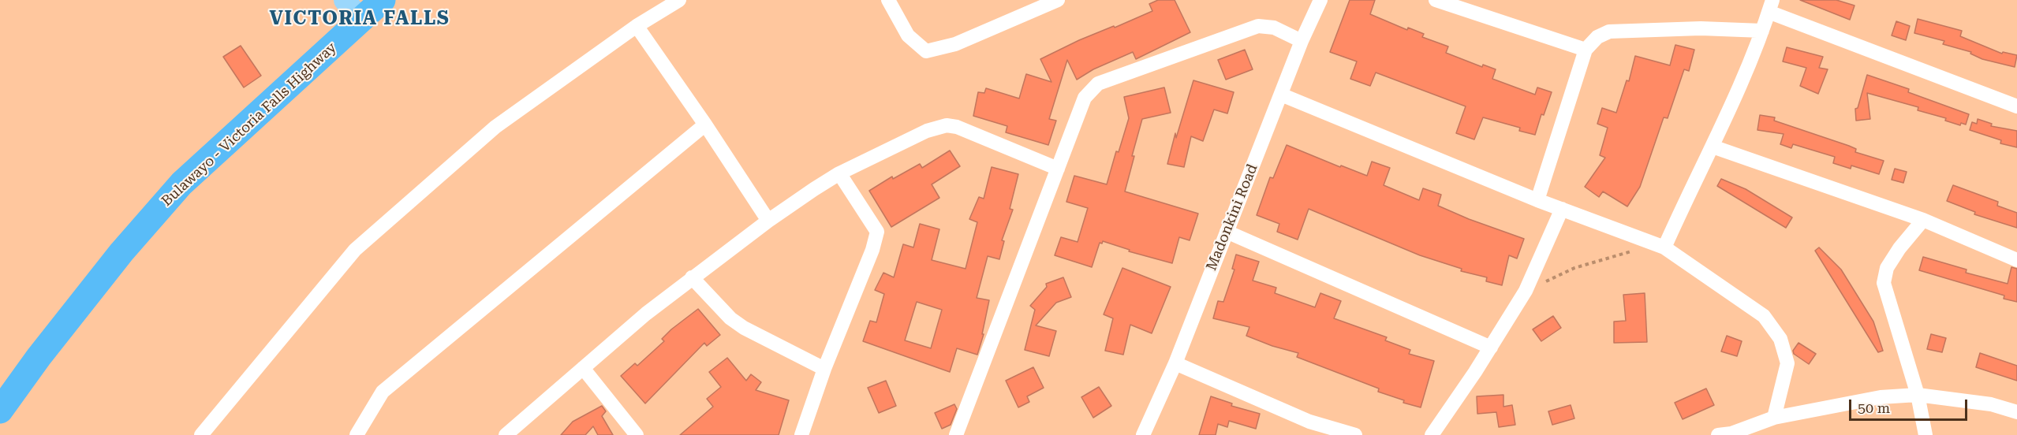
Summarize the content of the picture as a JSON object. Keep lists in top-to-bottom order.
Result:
{
  "streets": {
    "highway": ["Bulawayo - Victoria Falls Highway"],
    "street": ["Madonkini Road"]
  },
  "districts": ["VICTORIA FALLS"],
  "scale_bar": "50 m"
}
